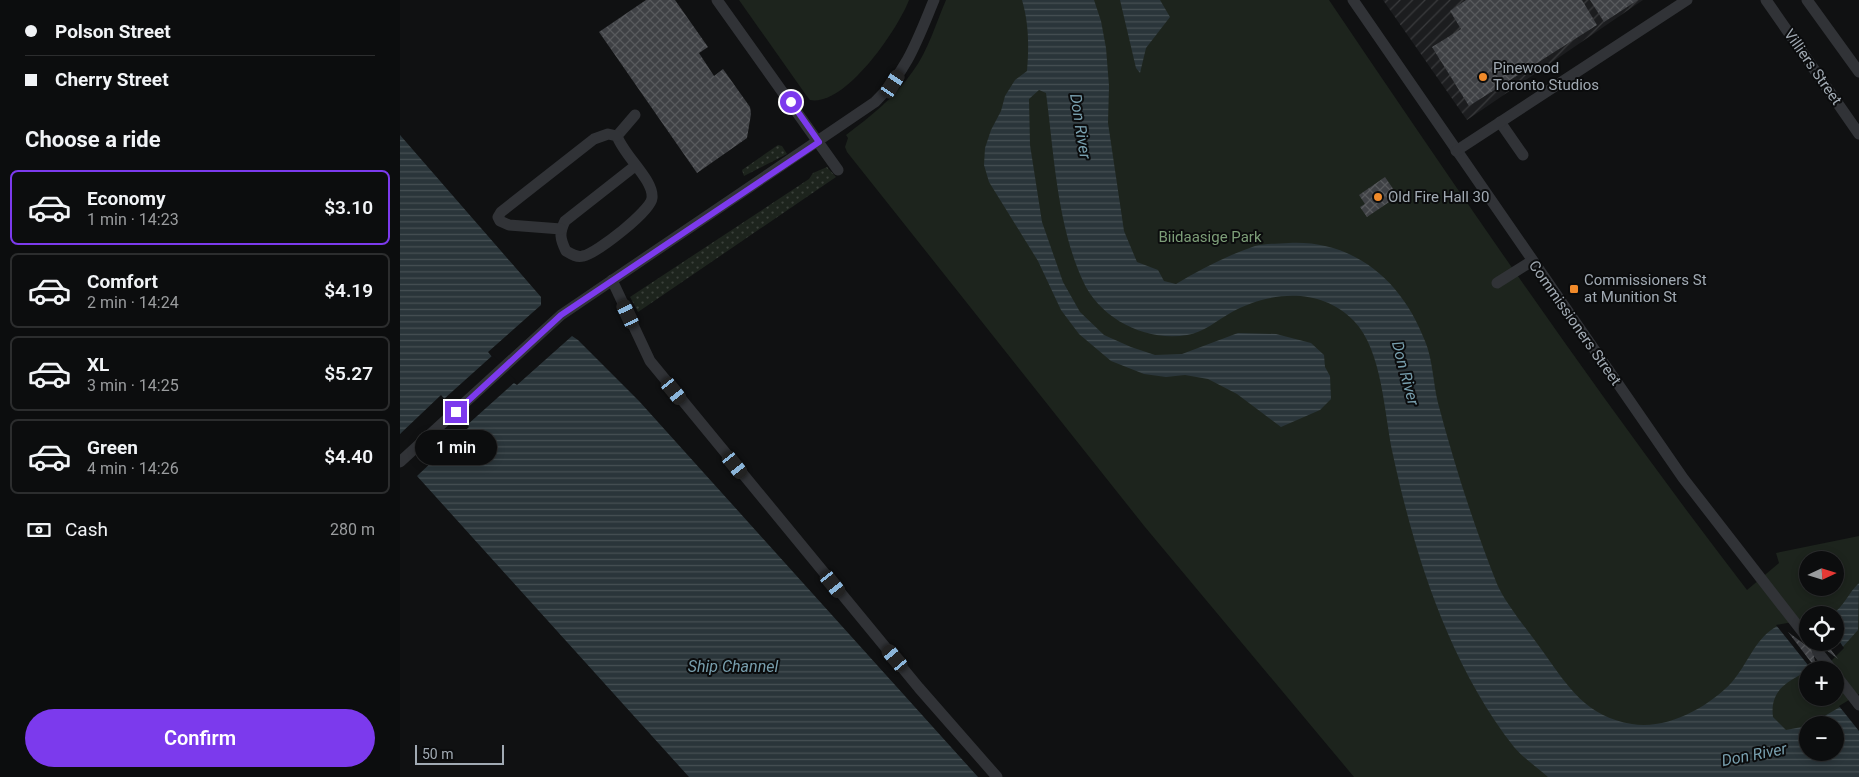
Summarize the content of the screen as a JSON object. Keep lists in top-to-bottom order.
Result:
{
  "streets": {
    "street": ["Villiers Street", "Commissioners Street"]
  },
  "water": ["Don River", "Ship Channel"],
  "parks": ["Biidaasige Park"],
  "places": {
    "other": ["Pinewood Toronto Studios", "Old Fire Hall 30"],
    "transit": ["Commissioners St at Munition St"]
  },
  "scale_bar": "50 m",
  "north": "right",
  "page": {
    "banner": ["Polson Street", "Cherry Street"],
    "heading": "Choose a ride",
    "list": [
      {
        "name": "Economy",
        "note": "1 min · 14:23",
        "value": "$3.10"
      },
      {
        "name": "Comfort",
        "note": "2 min · 14:24",
        "value": "$4.19"
      },
      {
        "name": "XL",
        "note": "3 min · 14:25",
        "value": "$5.27"
      },
      {
        "name": "Green",
        "note": "4 min · 14:26",
        "value": "$4.40"
      }
    ],
    "bubble": "1 min",
    "pay": ["Cash", "280 m"],
    "map_buttons": ["+", "−"],
    "buttons": "Confirm",
    "scale": "50 m"
  }
}
